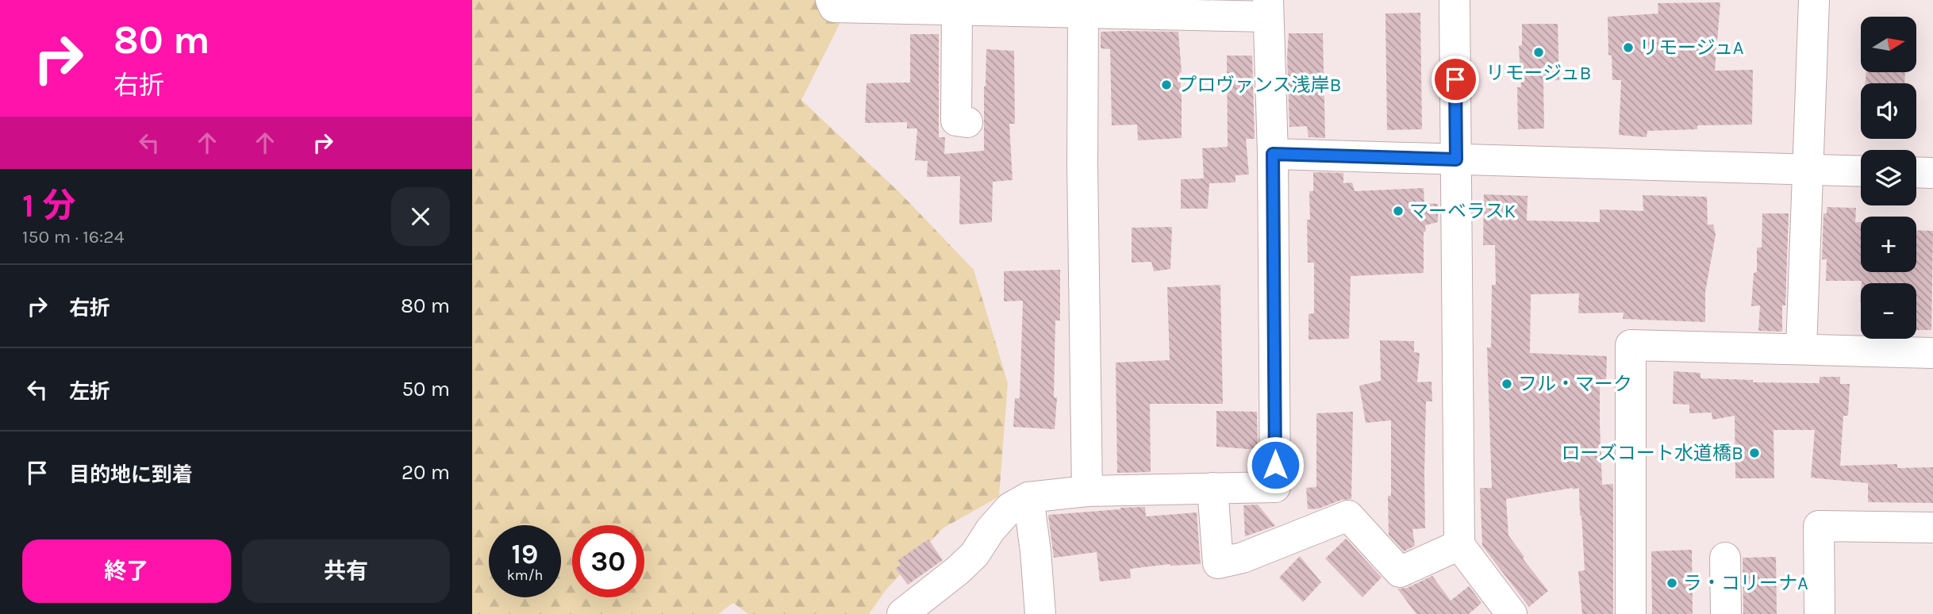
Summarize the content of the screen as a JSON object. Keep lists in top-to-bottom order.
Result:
{
  "places": [
    "リモージュA",
    "リモージュB",
    "プロヴァンス浅岸B",
    "マーベラスK",
    "フル・マーク",
    "ローズコート水道橋B",
    "ラ・コリーナA"
  ],
  "north": "right",
  "page": {
    "turn": ["80 m", "右折"],
    "map_buttons": ["+", "−"],
    "heading": ["1 分", "150 m · 16:24"],
    "list": [
      {
        "name": "右折",
        "value": "80 m"
      },
      {
        "name": "左折",
        "value": "50 m"
      },
      {
        "name": "目的地に到着",
        "value": "20 m"
      }
    ],
    "speed": "19 km/h",
    "limit": "30",
    "buttons": ["終了", "共有"]
  }
}
